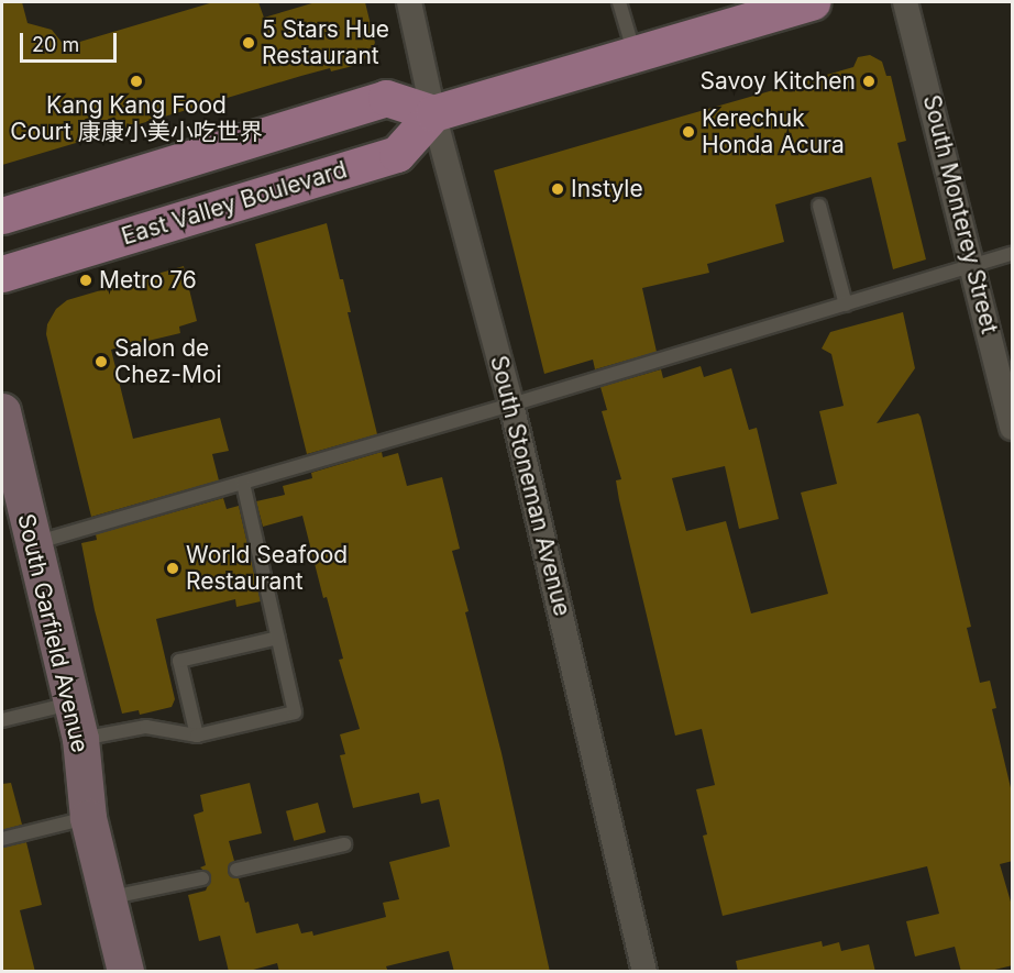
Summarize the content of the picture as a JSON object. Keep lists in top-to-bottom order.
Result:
{
  "streets": {
    "main road": ["East Valley Boulevard", "South Garfield Avenue"],
    "street": ["South Monterey Street", "South Stoneman Avenue"]
  },
  "crossings": [
    ["East Valley Boulevard", "South Stoneman Avenue"]
  ],
  "places": [
    "5 Stars Hue Restaurant",
    "Kang Kang Food Court 康康小美小吃世界",
    "Savoy Kitchen",
    "Kerechuk Honda Acura",
    "Instyle",
    "Metro 76",
    "Salon de Chez-Moi",
    "World Seafood Restaurant"
  ],
  "scale_bar": "20 m"
}
